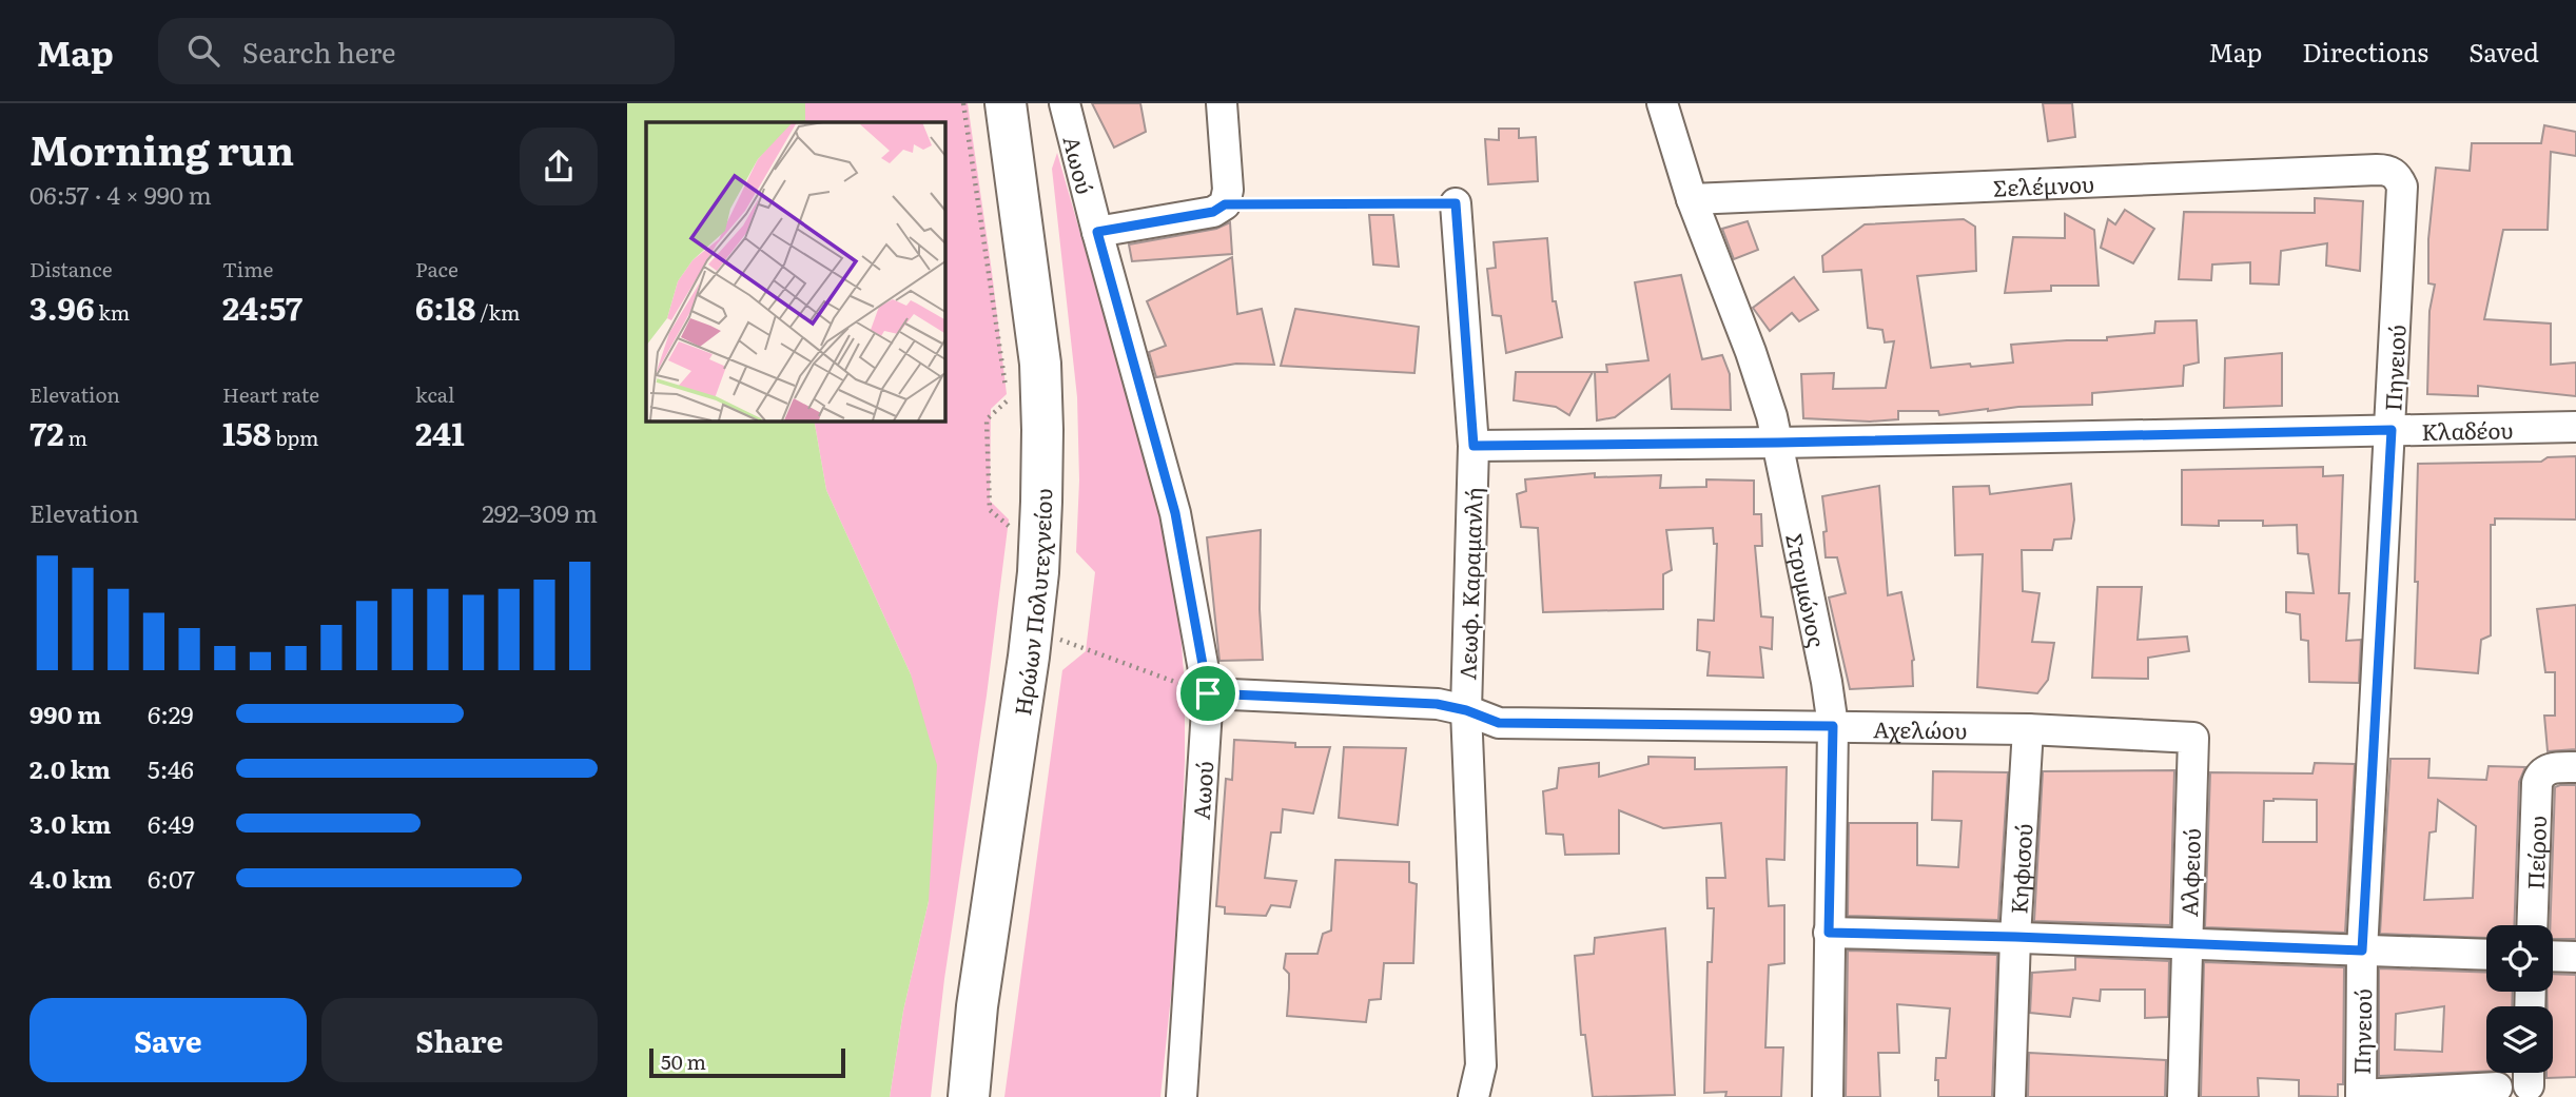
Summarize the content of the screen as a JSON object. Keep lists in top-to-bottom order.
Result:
{
  "streets": {
    "main road": ["Ηρώων Πολυτεχνείου"],
    "street": [
      "Αωού",
      "Σελέμνου",
      "Πηνειού",
      "Κλαδέου",
      "Λεωφ. Καραμανλή",
      "Στρυμώνος",
      "Αχελώου",
      "Πείρου",
      "Κηφισού",
      "Αλφειού"
    ]
  },
  "crossings": [
    ["Αωού", "Αχελώου"],
    ["Σελέμνου", "Πηνειού"],
    ["Σελέμνου", "Στρυμώνος"],
    ["Πηνειού", "Κλαδέου"],
    ["Κλαδέου", "Λεωφ. Καραμανλή"],
    ["Κλαδέου", "Στρυμώνος"],
    ["Λεωφ. Καραμανλή", "Αχελώου"],
    ["Στρυμώνος", "Αχελώου"],
    ["Αχελώου", "Κηφισού"],
    ["Αχελώου", "Αλφειού"]
  ],
  "scale_bar": "50 m",
  "page": {
    "header": "Map",
    "search": "Search here",
    "nav": ["Map", "Directions", "Saved"],
    "heading": ["Morning run", "06:57 · 4 × 990 m"],
    "stats": [
      ["Distance", "3.96 km"],
      ["Time", "24:57"],
      ["Pace", "6:18 /km"],
      ["Elevation", "72 m"],
      ["Heart rate", "158 bpm"],
      ["kcal", "241"]
    ],
    "chart": ["Elevation", "292–309 m"],
    "list": [
      {
        "name": "990 m",
        "note": "6:29"
      },
      {
        "name": "2.0 km",
        "note": "5:46"
      },
      {
        "name": "3.0 km",
        "note": "6:49"
      },
      {
        "name": "4.0 km",
        "note": "6:07"
      }
    ],
    "buttons": ["Save", "Share"],
    "scale": "50 m"
  }
}
